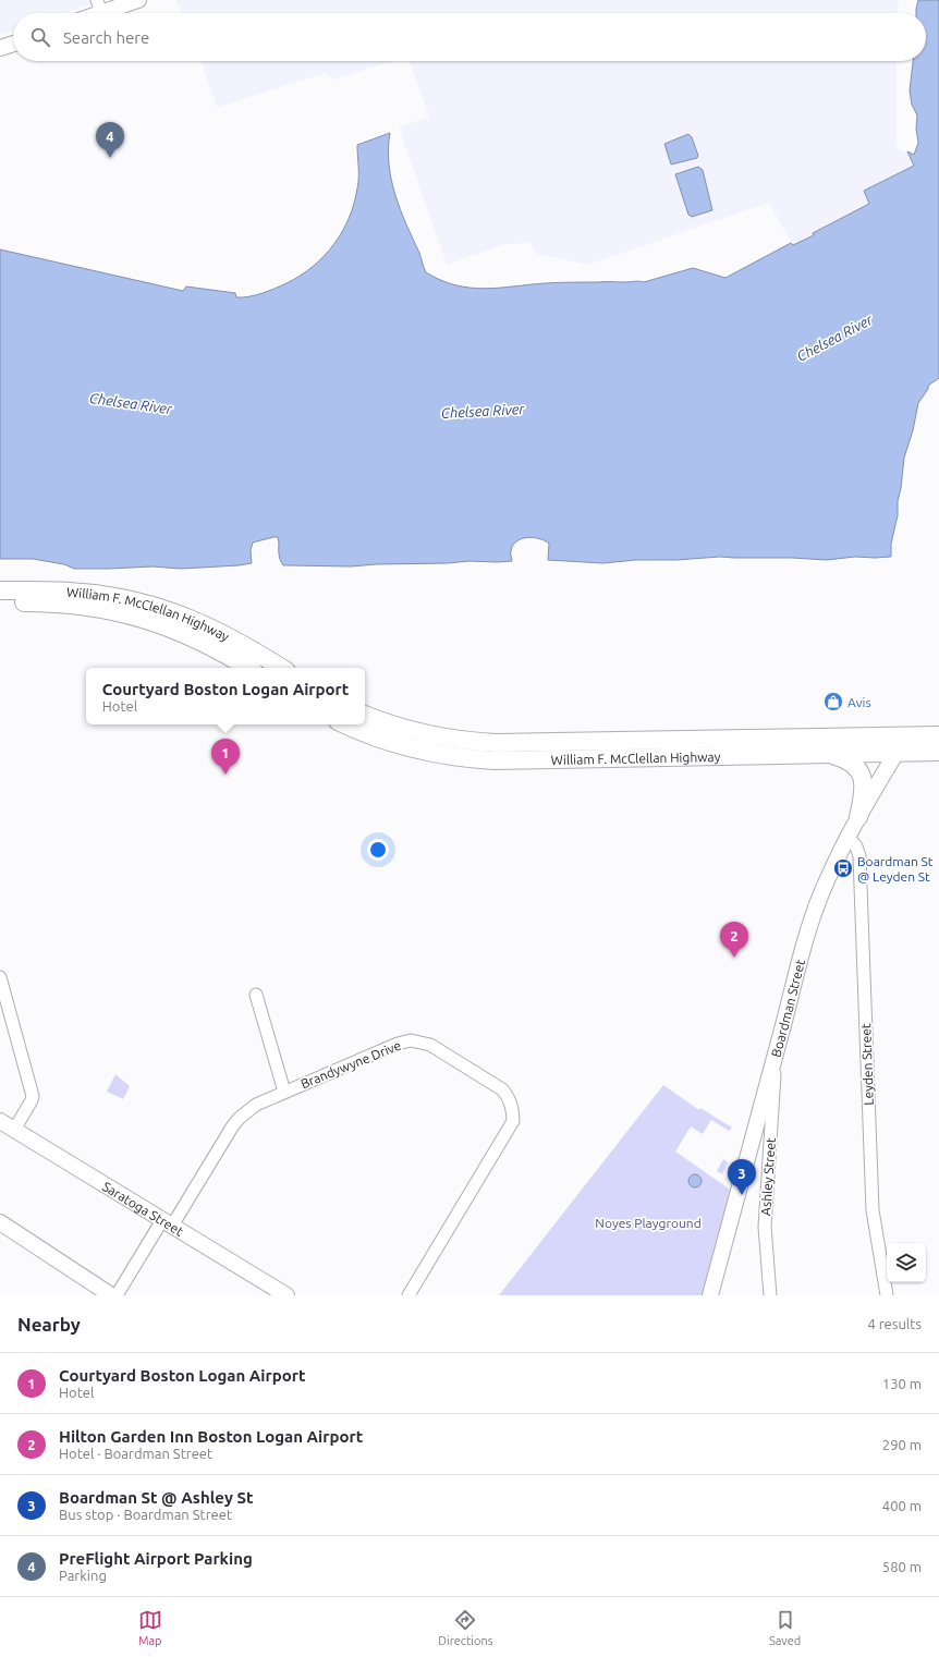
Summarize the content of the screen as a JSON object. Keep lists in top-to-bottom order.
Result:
{
  "streets": {
    "highway": ["William F. McClellan Highway"],
    "main road": ["Boardman Street", "Saratoga Street"],
    "street": ["Brandywyne Drive", "Leyden Street", "Ashley Street"]
  },
  "crossings": [
    ["William F. McClellan Highway", "Boardman Street"],
    ["Boardman Street", "Leyden Street"],
    ["Boardman Street", "Ashley Street"],
    ["Brandywyne Drive", "Saratoga Street"]
  ],
  "water": ["Chelsea River"],
  "parks": ["Noyes Playground"],
  "places": {
    "shop": ["Avis"],
    "bus stop": ["Boardman St @ Leyden St"]
  },
  "page": {
    "search": "Search here",
    "pins": [
      "4",
      "1",
      "2",
      "3"
    ],
    "popup": ["Courtyard Boston Logan Airport", "Hotel"],
    "heading": ["Nearby", "4 results"],
    "list": [
      {
        "mark": "1",
        "name": "Courtyard Boston Logan Airport",
        "note": "Hotel",
        "value": "130 m"
      },
      {
        "mark": "2",
        "name": "Hilton Garden Inn Boston Logan Airport",
        "note": "Hotel · Boardman Street",
        "value": "290 m"
      },
      {
        "mark": "3",
        "name": "Boardman St @ Ashley St",
        "note": "Bus stop · Boardman Street",
        "value": "400 m"
      },
      {
        "mark": "4",
        "name": "PreFlight Airport Parking",
        "note": "Parking",
        "value": "580 m"
      }
    ],
    "nav": ["Map", "Directions", "Saved"]
  }
}
